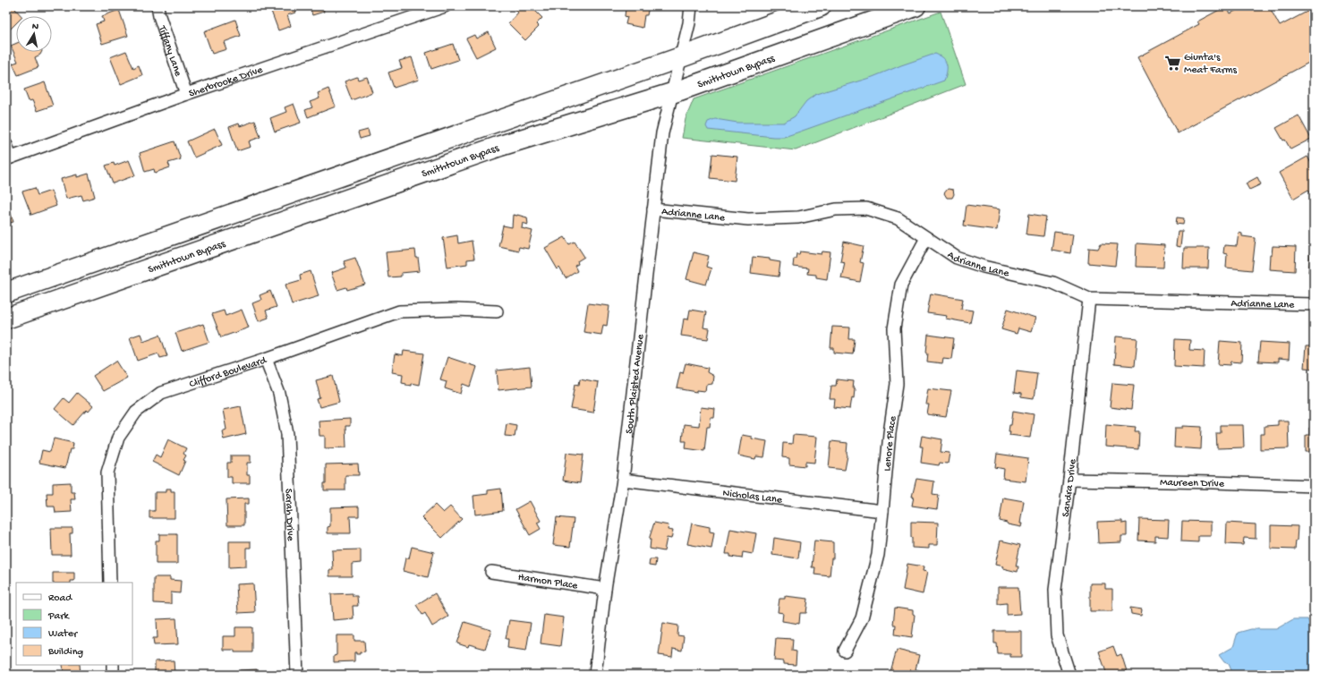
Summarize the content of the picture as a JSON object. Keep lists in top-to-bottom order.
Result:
{
  "streets": {
    "highway": ["Smithtown Bypass"],
    "street": [
      "Tiffany Lane",
      "Sherbrooke Drive",
      "Adrianne Lane",
      "Clifford Boulevard",
      "South Plaisted Avenue",
      "Lenore Place",
      "Maureen Drive",
      "Sandra Drive",
      "Nicholas Lane",
      "Sarah Drive",
      "Harmon Place"
    ]
  },
  "crossings": [
    ["Tiffany Lane", "Sherbrooke Drive"],
    ["Smithtown Bypass", "South Plaisted Avenue"],
    ["Adrianne Lane", "South Plaisted Avenue"],
    ["Adrianne Lane", "Lenore Place"],
    ["Adrianne Lane", "Sandra Drive"],
    ["Clifford Boulevard", "Sarah Drive"],
    ["South Plaisted Avenue", "Nicholas Lane"],
    ["South Plaisted Avenue", "Harmon Place"],
    ["Lenore Place", "Nicholas Lane"],
    ["Maureen Drive", "Sandra Drive"]
  ],
  "places": {
    "supermarket": ["Giunta's Meat Farms"]
  },
  "legend": [
    "Road",
    "Park",
    "Water",
    "Building"
  ],
  "north": "top"
}
